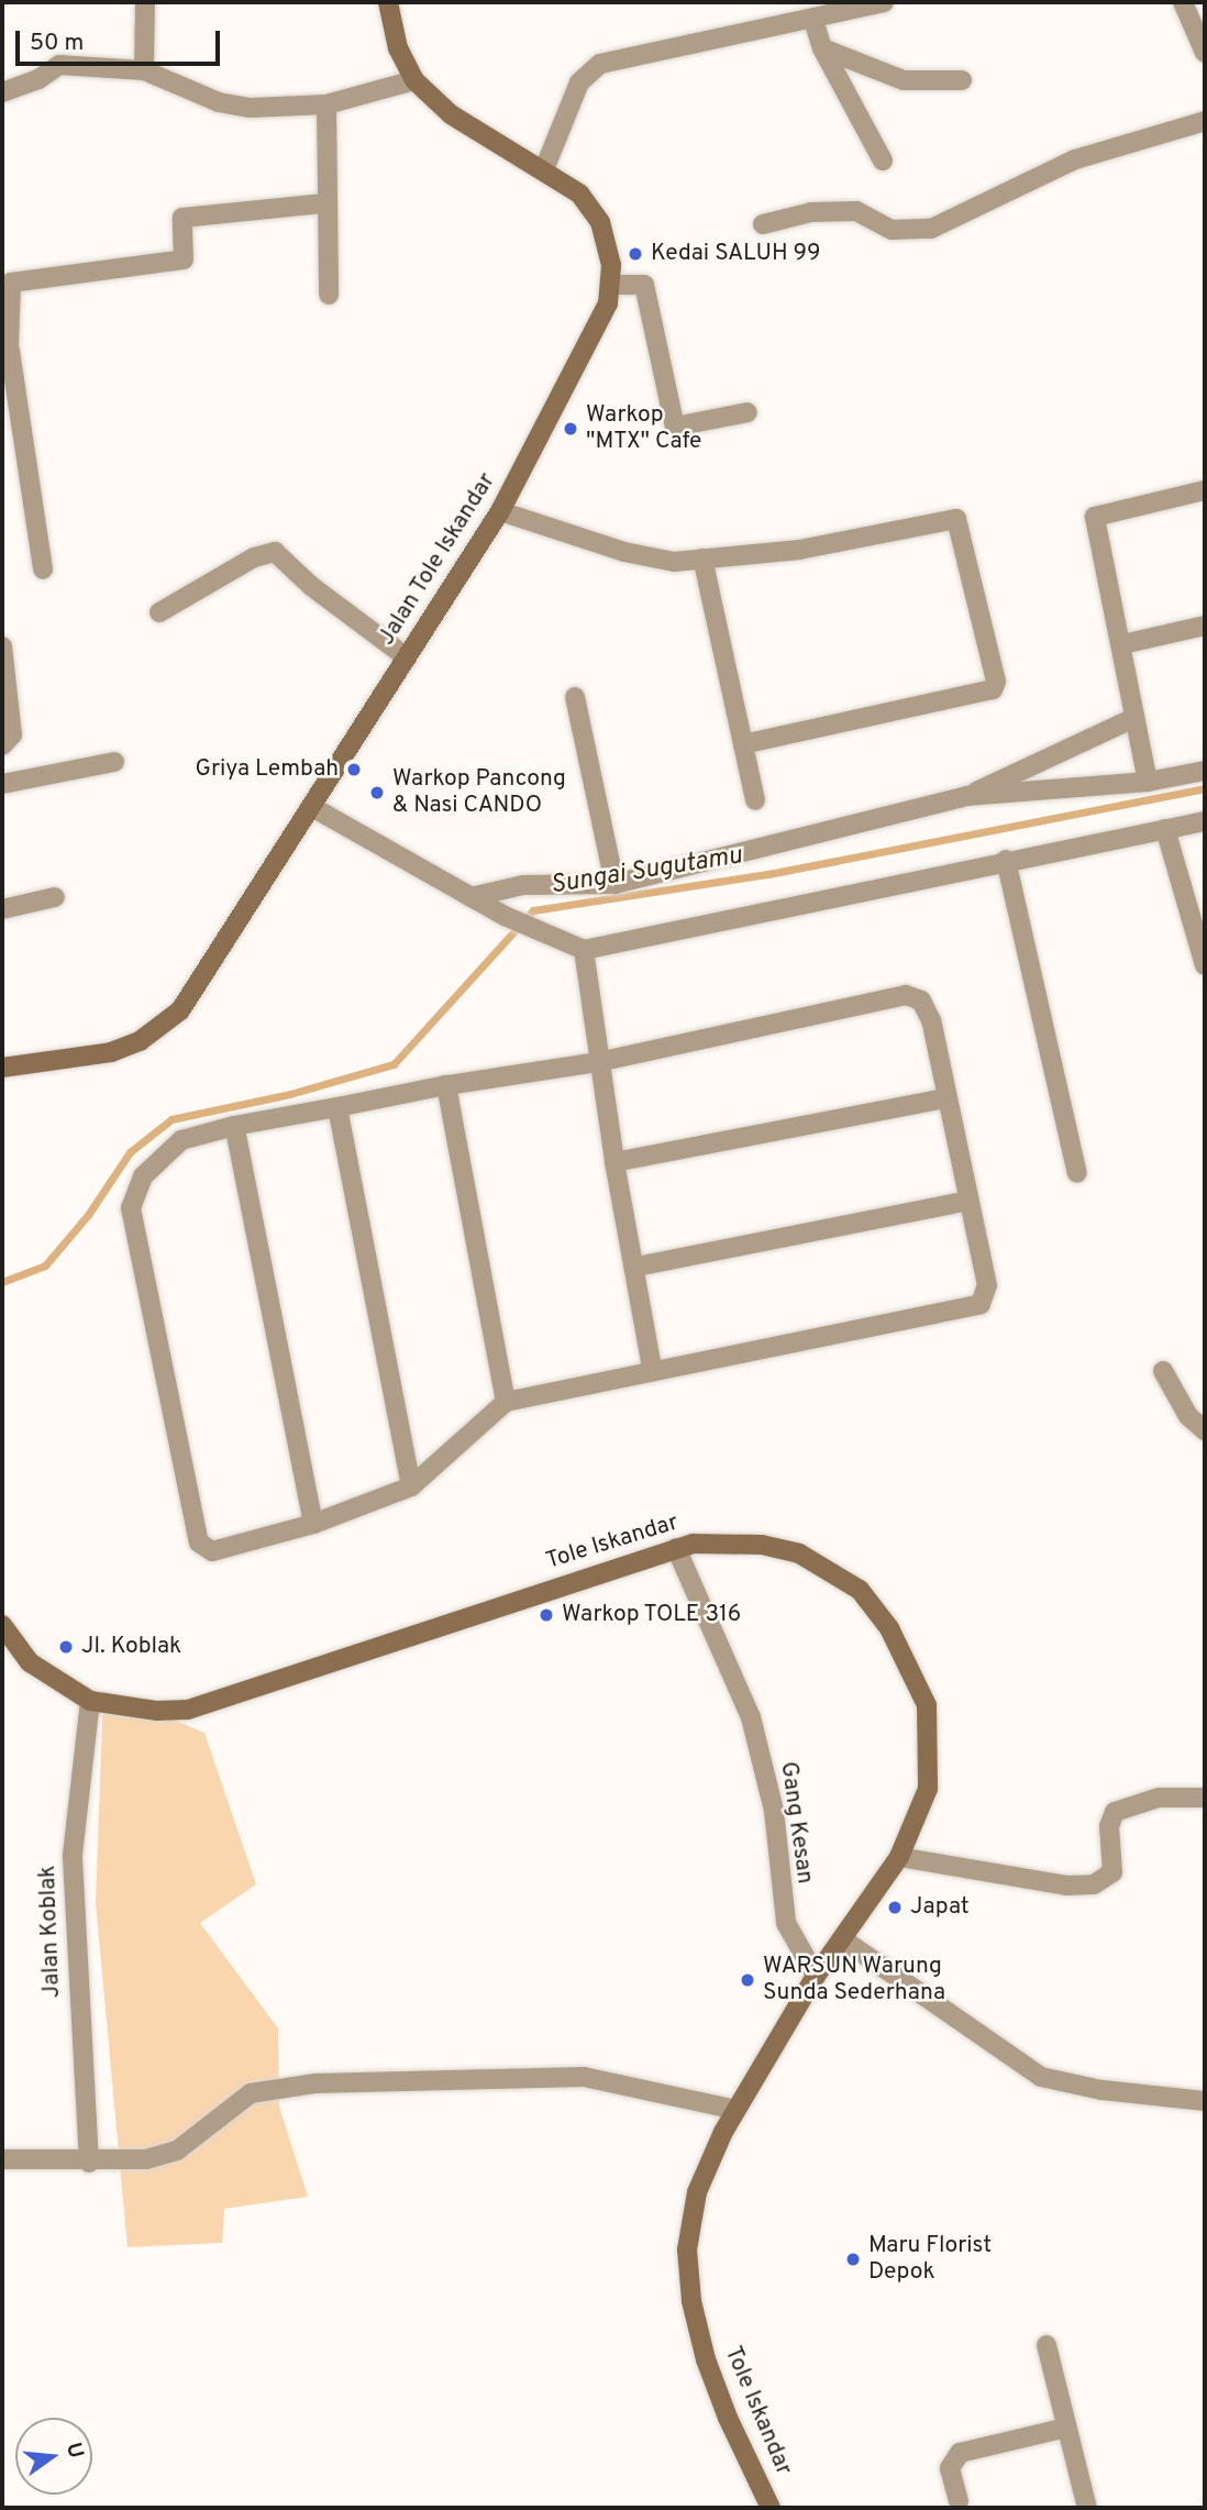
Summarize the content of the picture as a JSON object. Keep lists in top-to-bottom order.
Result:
{
  "streets": {
    "main road": ["Jalan Tole Iskandar", "Tole Iskandar"],
    "street": ["Gang Kesan", "Jalan Koblak"]
  },
  "crossings": [
    ["Tole Iskandar", "Gang Kesan"],
    ["Tole Iskandar", "Jalan Koblak"]
  ],
  "water": ["Sungai Sugutamu"],
  "places": [
    "Kedai SALUH 99",
    "Warkop \"MTX\" Cafe",
    "Griya Lembah",
    "Warkop Pancong & Nasi CANDO",
    "Warkop TOLE 316",
    "Jl. Koblak",
    "Japat",
    "WARSUN Warung Sunda Sederhana",
    "Maru Florist Depok"
  ],
  "scale_bar": "50 m",
  "north": "right"
}
